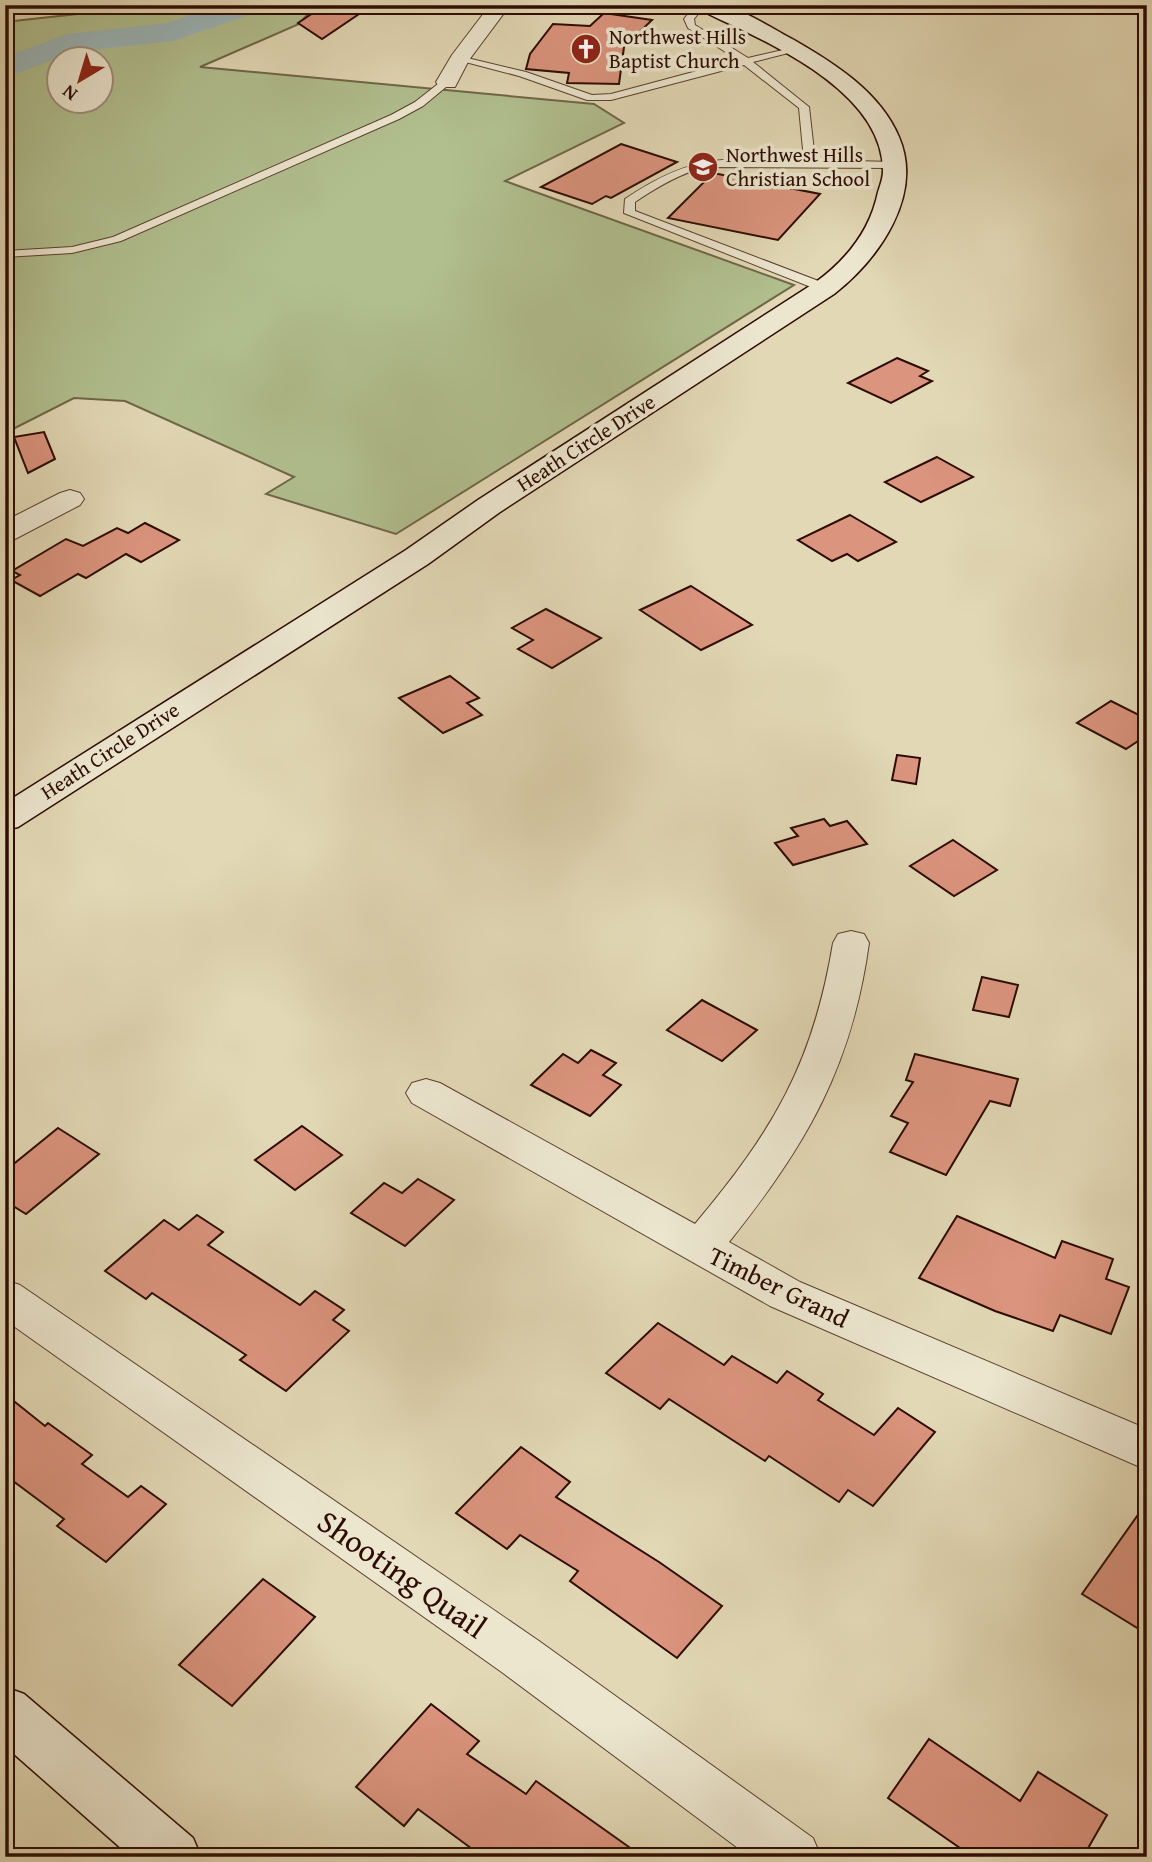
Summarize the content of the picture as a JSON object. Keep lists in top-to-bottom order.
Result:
{
  "streets": {
    "street": ["Heath Circle Drive", "Timber Grand", "Shooting Quail"]
  },
  "places": {
    "church": ["Northwest Hills Baptist Church"],
    "school or university": ["Northwest Hills Christian School"]
  },
  "north": "bottom left"
}
